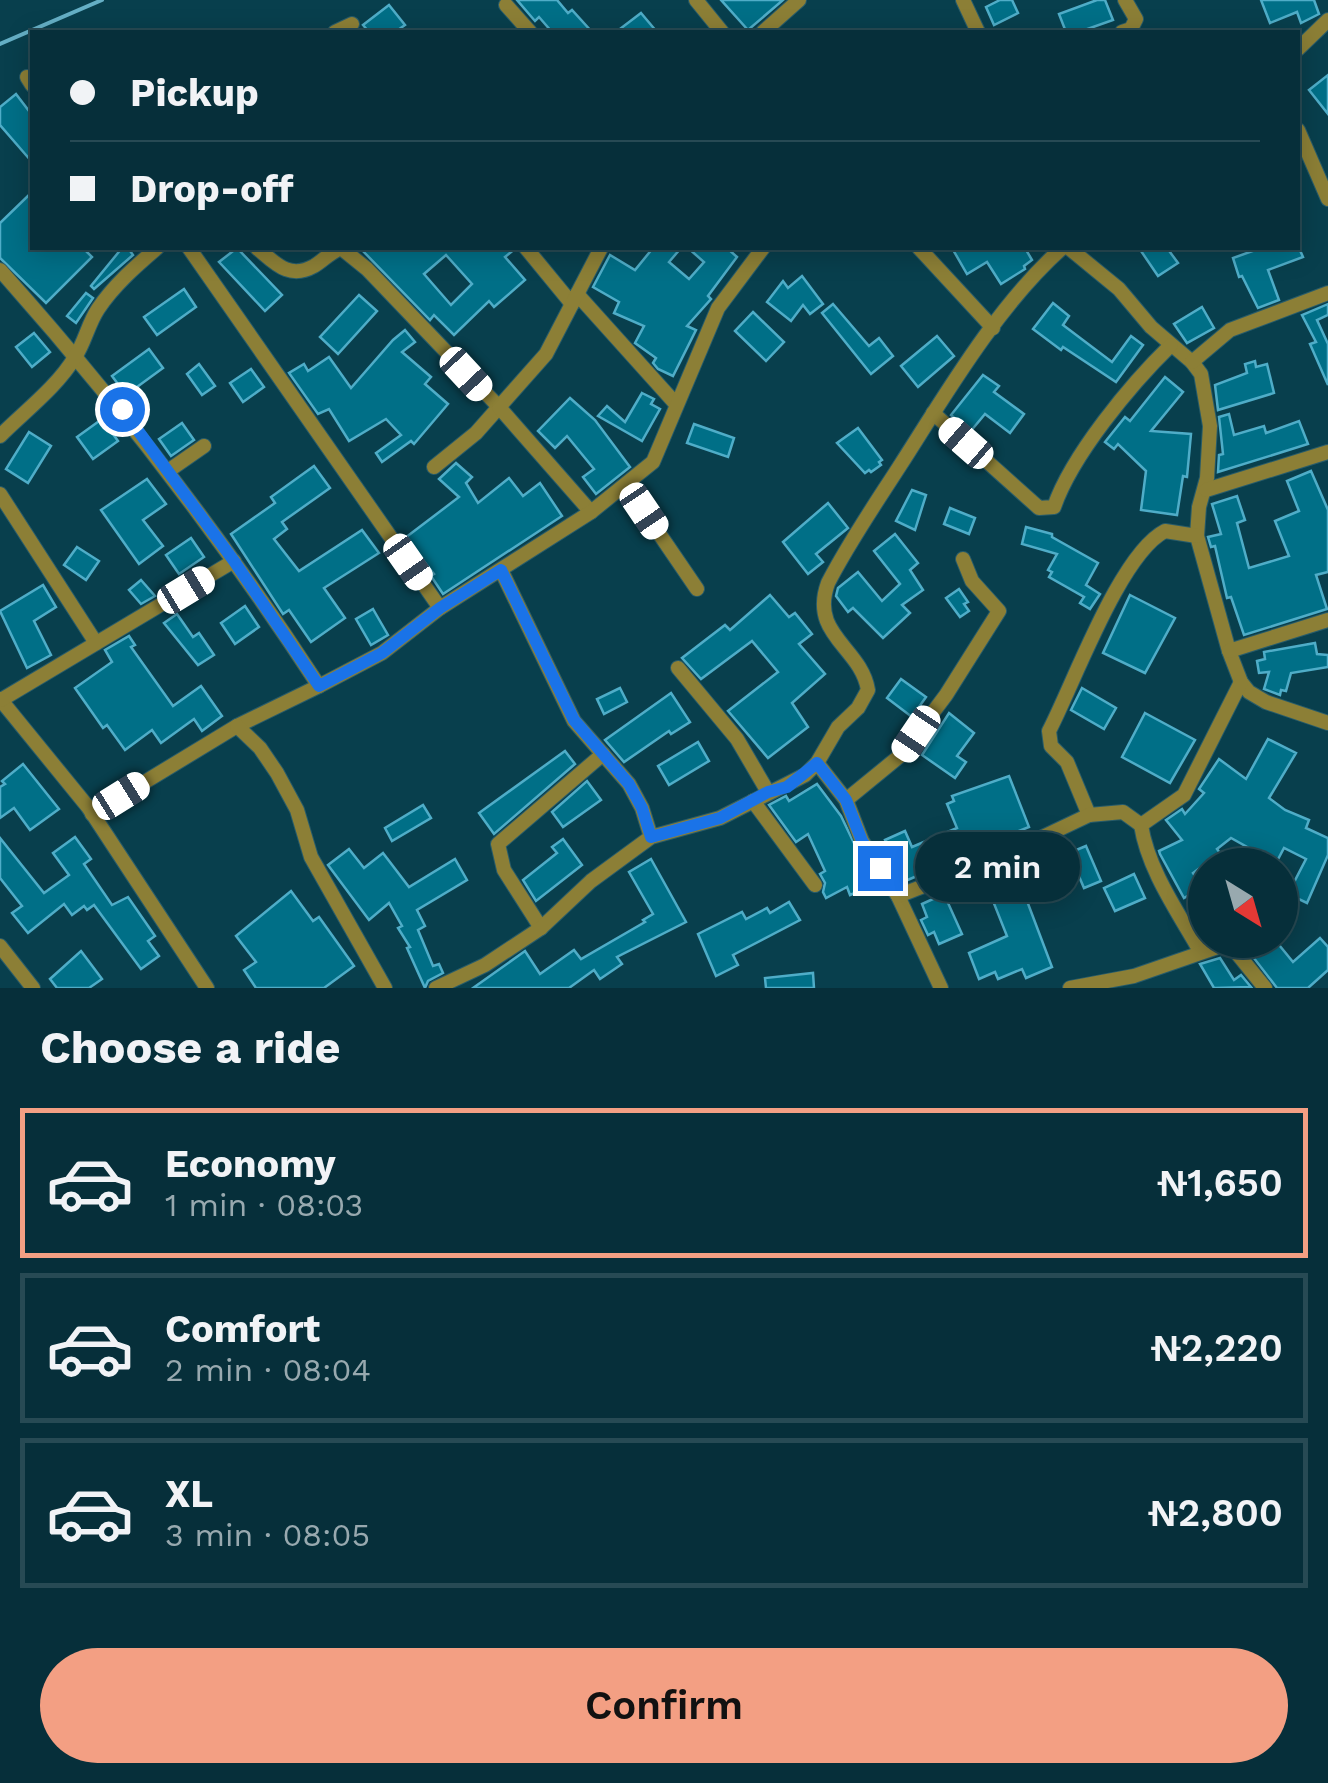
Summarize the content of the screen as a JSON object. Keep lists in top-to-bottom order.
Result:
{
  "north": "bottom right",
  "page": {
    "banner": ["Pickup", "Drop-off"],
    "bubble": "2 min",
    "heading": "Choose a ride",
    "list": [
      {
        "name": "Economy",
        "note": "1 min · 08:03",
        "value": "₦1,650"
      },
      {
        "name": "Comfort",
        "note": "2 min · 08:04",
        "value": "₦2,220"
      },
      {
        "name": "XL",
        "note": "3 min · 08:05",
        "value": "₦2,800"
      }
    ],
    "buttons": "Confirm"
  }
}
